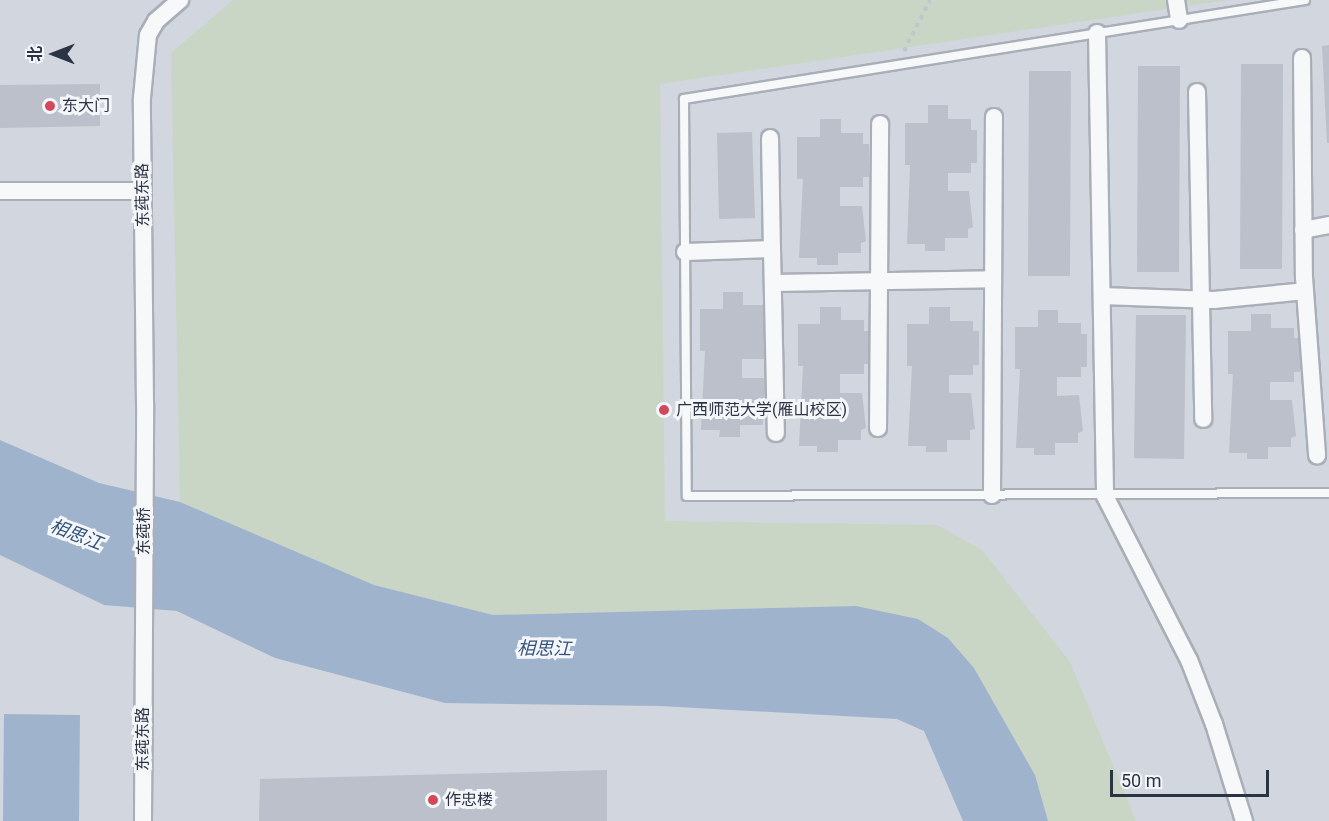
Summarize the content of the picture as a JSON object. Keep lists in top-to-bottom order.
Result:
{
  "streets": {
    "street": ["东莼东路", "东莼桥"]
  },
  "crossings": [
    ["东莼东路", "东莼桥"]
  ],
  "water": ["相思江"],
  "places": ["东大门", "广西师范大学(雁山校区)", "作忠楼"],
  "scale_bar": "50 m",
  "north": "left"
}
